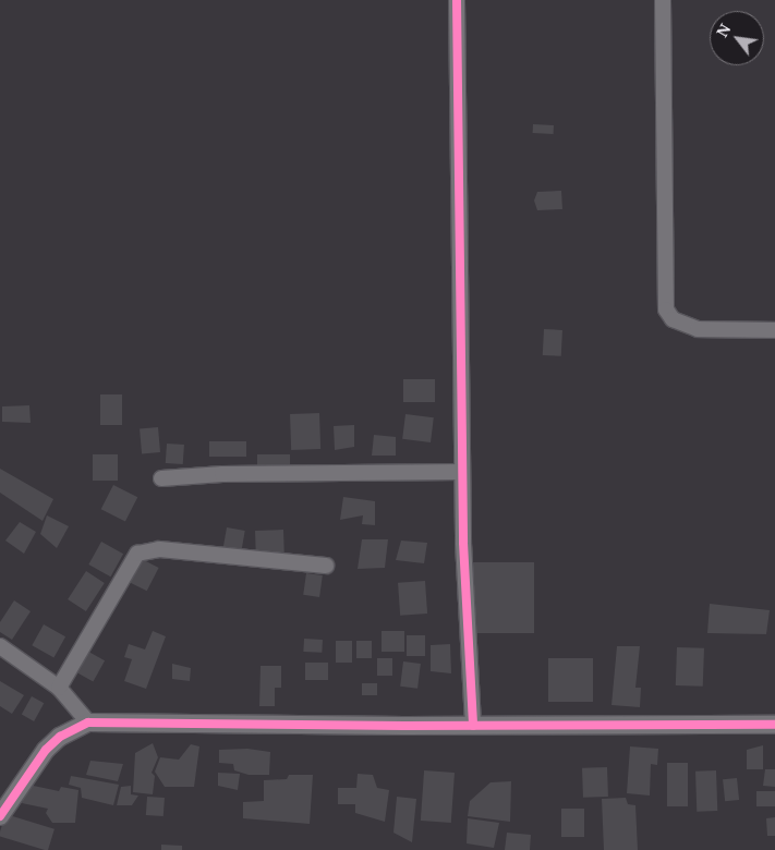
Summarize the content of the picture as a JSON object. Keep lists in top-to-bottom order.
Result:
{
  "north": "top left"
}
